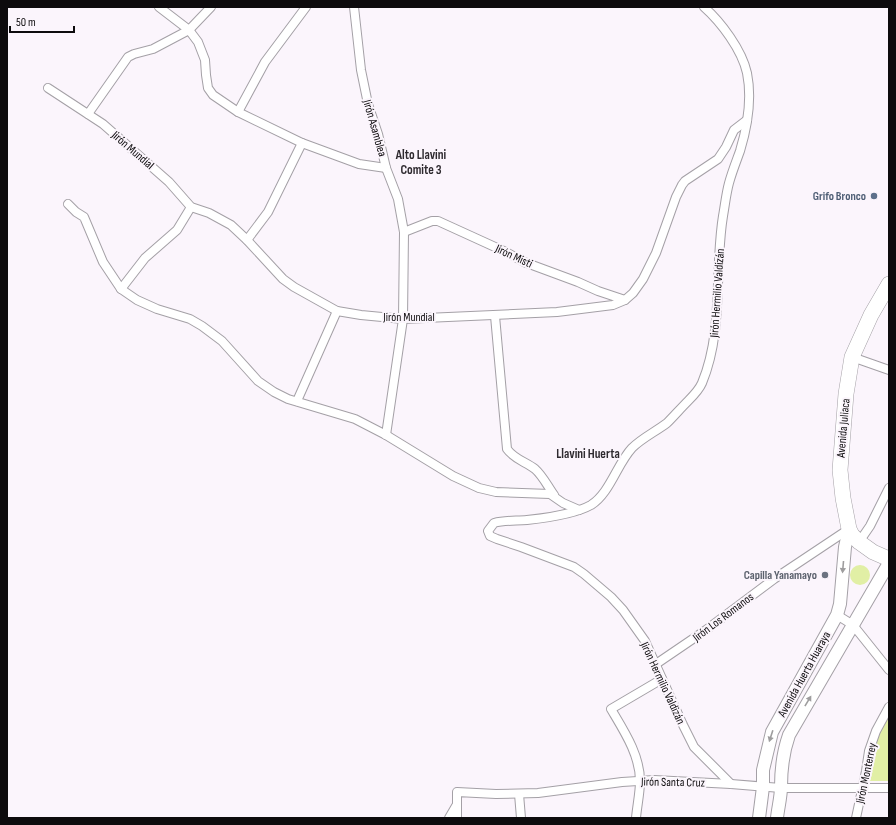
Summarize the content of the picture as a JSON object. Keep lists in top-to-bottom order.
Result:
{
  "streets": {
    "highway": ["Avenida Juliaca"],
    "street": [
      "Jirón Asamblea",
      "Jirón Mundial",
      "Jirón Misti",
      "Jirón Hermilio Valdizán",
      "Jirón Los Romanos",
      "Avenida Huerta Huaraya",
      "Jirón Monterrey",
      "Jirón Santa Cruz"
    ]
  },
  "crossings": [
    ["Jirón Asamblea", "Jirón Mundial"],
    ["Jirón Asamblea", "Jirón Misti"],
    ["Jirón Mundial", "Jirón Misti"],
    ["Jirón Hermilio Valdizán", "Jirón Los Romanos"],
    ["Jirón Hermilio Valdizán", "Jirón Santa Cruz"],
    ["Avenida Juliaca", "Jirón Los Romanos"],
    ["Avenida Juliaca", "Avenida Huerta Huaraya"],
    ["Jirón Los Romanos", "Avenida Huerta Huaraya"],
    ["Avenida Huerta Huaraya", "Jirón Santa Cruz"],
    ["Jirón Monterrey", "Jirón Santa Cruz"]
  ],
  "districts": ["Alto Llavini Comite 3", "Llavini Huerta"],
  "places": ["Grifo Bronco", "Capilla Yanamayo"],
  "scale_bar": "50 m"
}
